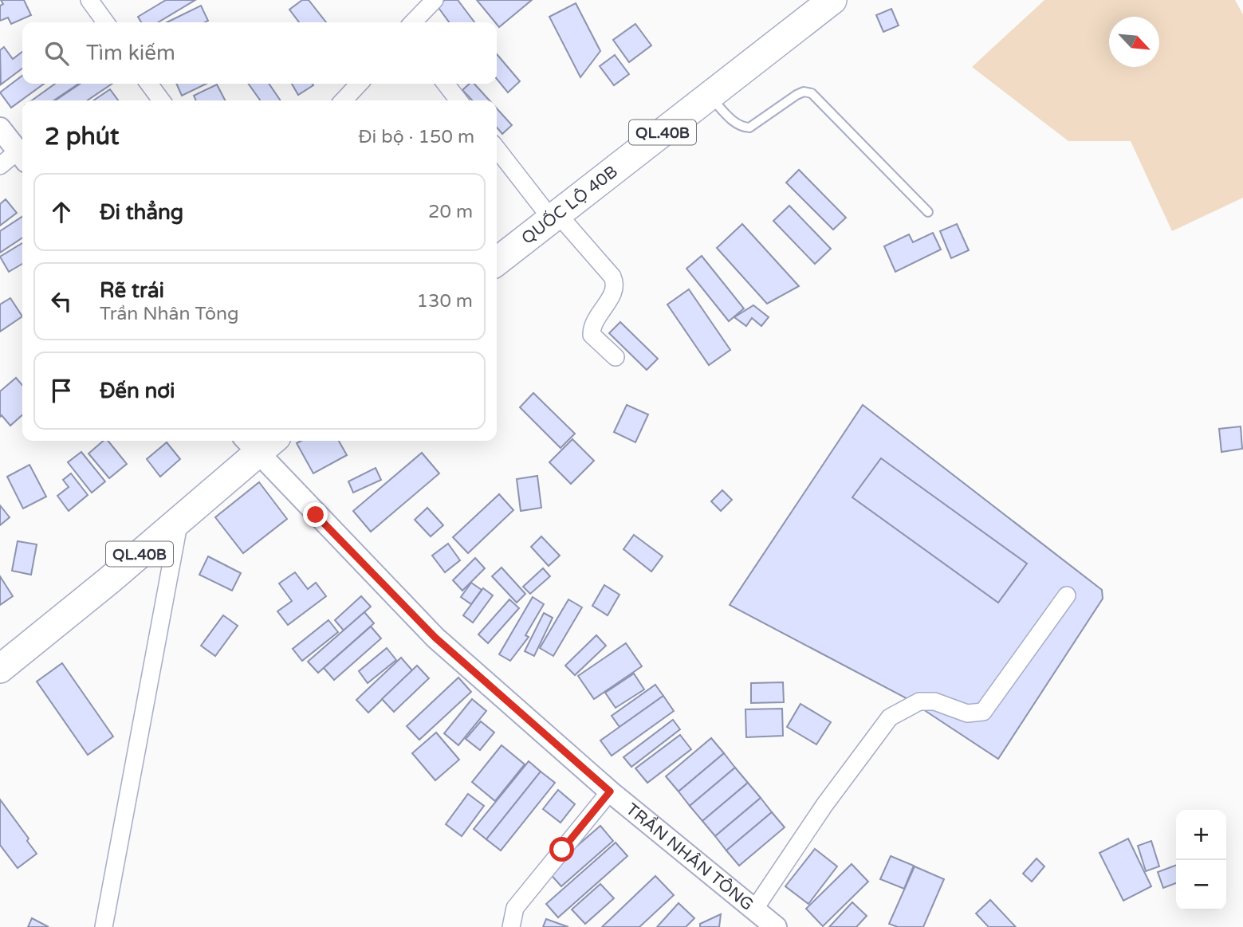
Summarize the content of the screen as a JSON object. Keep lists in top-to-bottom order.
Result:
{
  "streets": {
    "highway": ["QL.40B", "QUỐC LỘ 40B"],
    "street": ["TRẦN NHÂN TÔNG"]
  },
  "crossings": [
    ["QL.40B", "TRẦN NHÂN TÔNG"]
  ],
  "north": "bottom right",
  "page": {
    "search": "Tìm kiếm",
    "heading": ["2 phút", "Đi bộ · 150 m"],
    "list": [
      ["Đi thẳng", "20 m"],
      ["Rẽ trái", "Trần Nhân Tông", "130 m"],
      "Đến nơi"
    ],
    "map_buttons": ["+", "−"]
  }
}
